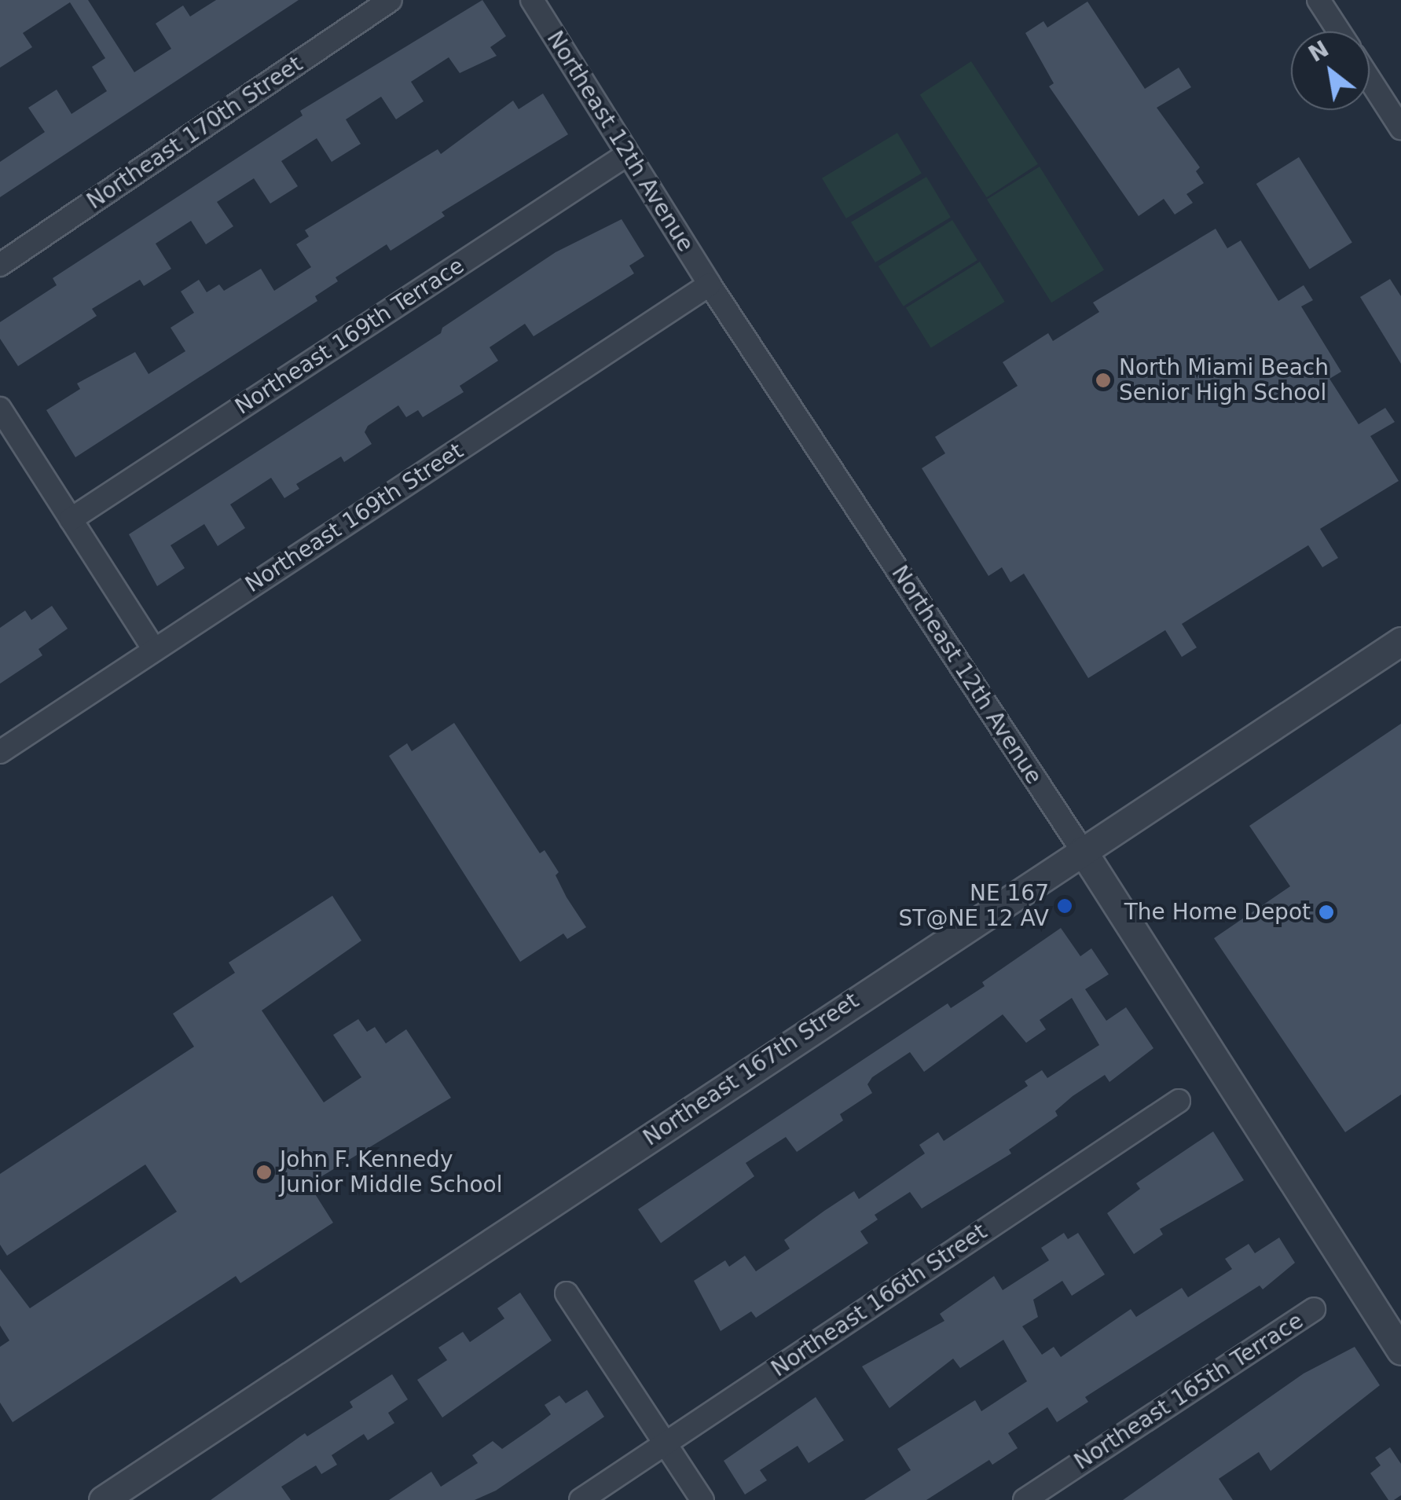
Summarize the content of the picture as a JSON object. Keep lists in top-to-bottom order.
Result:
{
  "streets": {
    "street": [
      "Northeast 170th Street",
      "Northeast 12th Avenue",
      "Northeast 169th Terrace",
      "Northeast 169th Street",
      "Northeast 167th Street",
      "Northeast 166th Street",
      "Northeast 165th Terrace"
    ]
  },
  "crossings": [
    ["Northeast 12th Avenue", "Northeast 169th Terrace"],
    ["Northeast 12th Avenue", "Northeast 169th Street"],
    ["Northeast 12th Avenue", "Northeast 167th Street"]
  ],
  "places": [
    "North Miami Beach Senior High School",
    "NE 167 ST@NE 12 AV",
    "The Home Depot",
    "John F. Kennedy Junior Middle School"
  ],
  "north": "top left"
}
